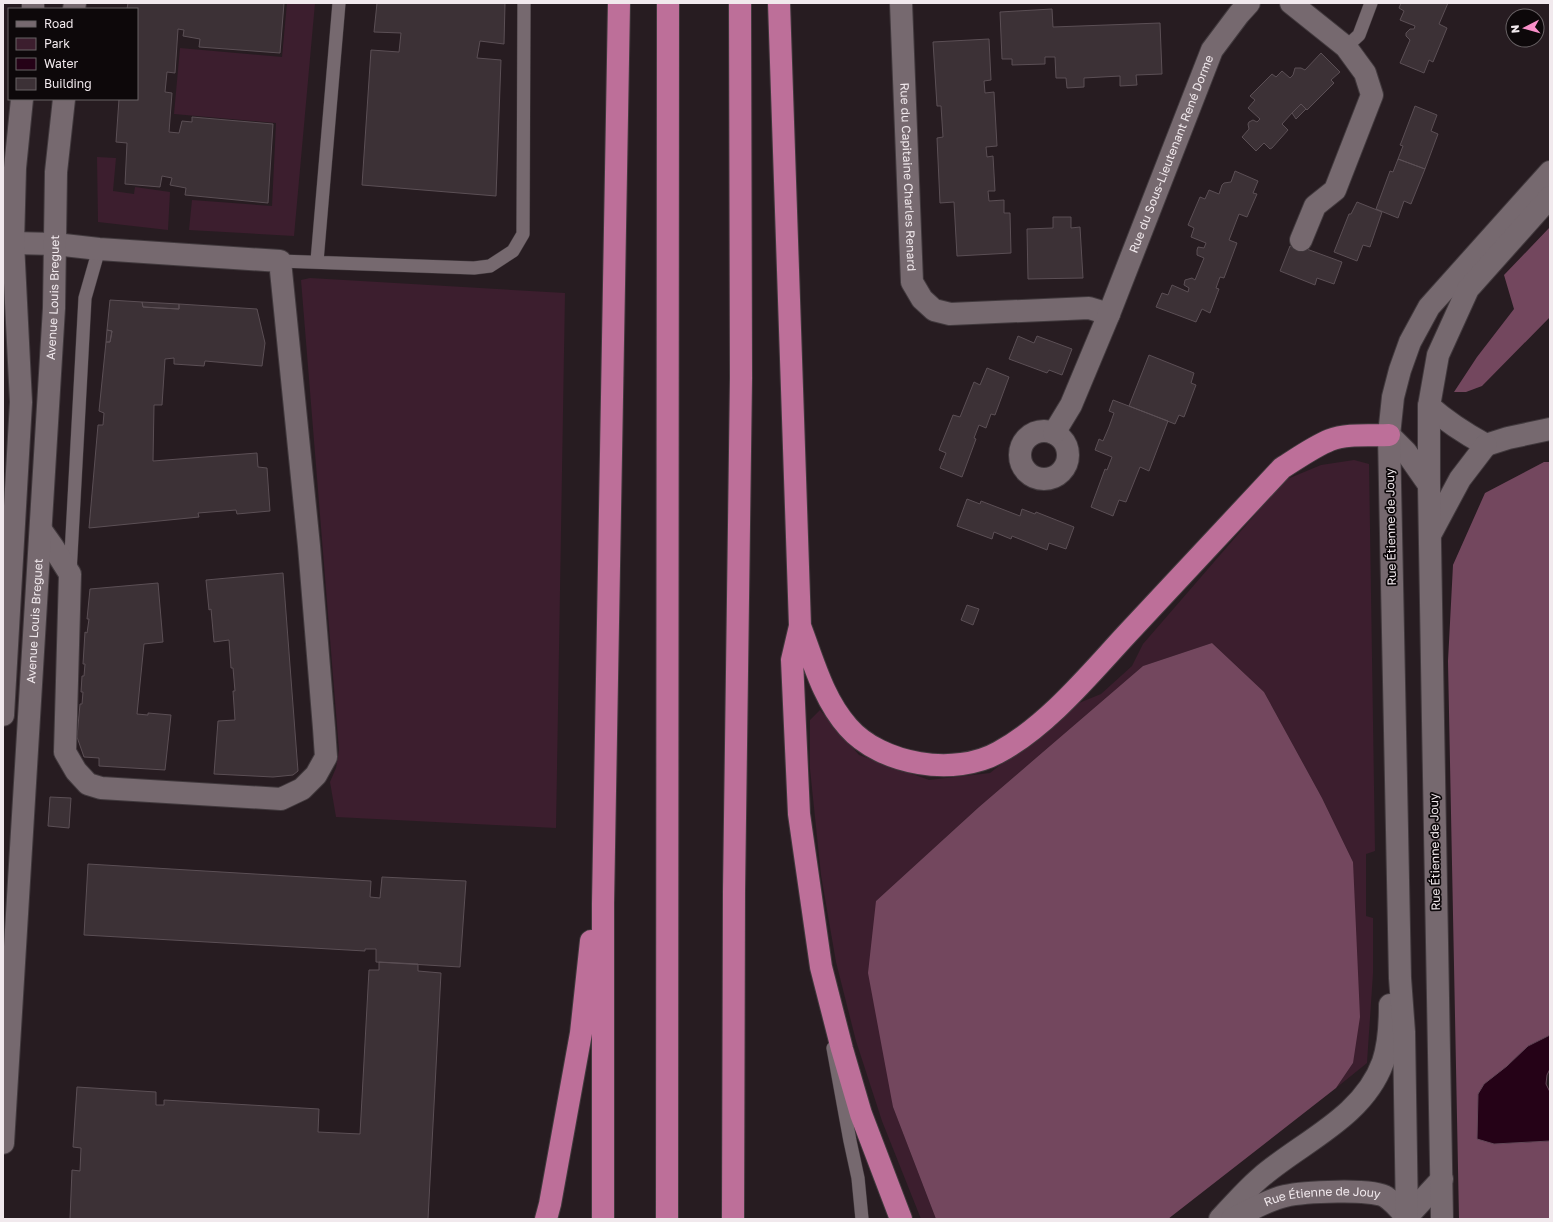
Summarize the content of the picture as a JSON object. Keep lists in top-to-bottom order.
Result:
{
  "streets": {
    "main road": [
      "Rue du Sous-Lieutenant René Dorme",
      "Rue du Capitaine Charles Renard",
      "Avenue Louis Breguet",
      "Rue Étienne de Jouy"
    ]
  },
  "crossings": [
    ["Rue du Sous-Lieutenant René Dorme", "Rue du Capitaine Charles Renard"]
  ],
  "legend": [
    "Road",
    "Park",
    "Water",
    "Building"
  ],
  "north": "left"
}
